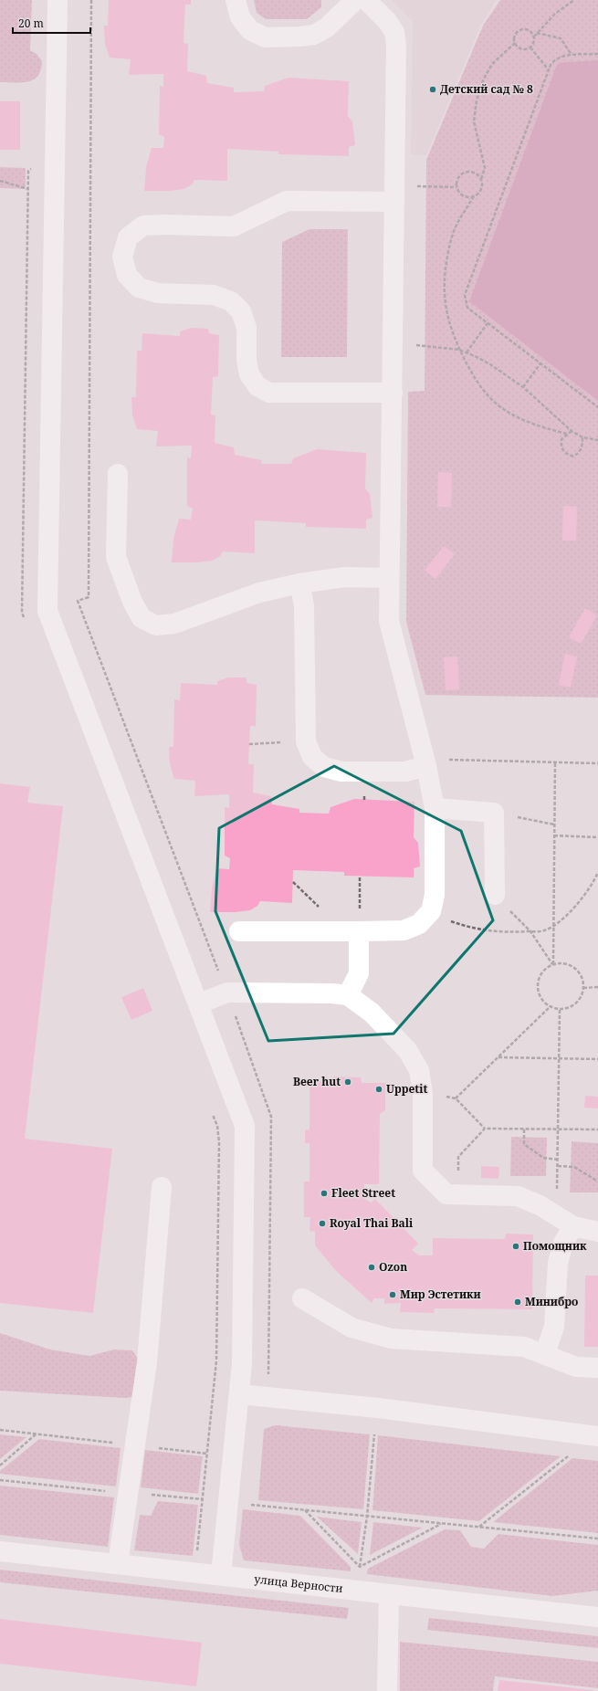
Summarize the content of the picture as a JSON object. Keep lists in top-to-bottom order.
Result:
{
  "streets": {
    "street": ["улица Верности"]
  },
  "places": [
    "Детский сад № 8",
    "Beer hut",
    "Uppetit",
    "Fleet Street",
    "Royal Thai Bali",
    "Помощник",
    "Ozon",
    "Мир Эстетики",
    "Минибро"
  ],
  "scale_bar": "20 m"
}
